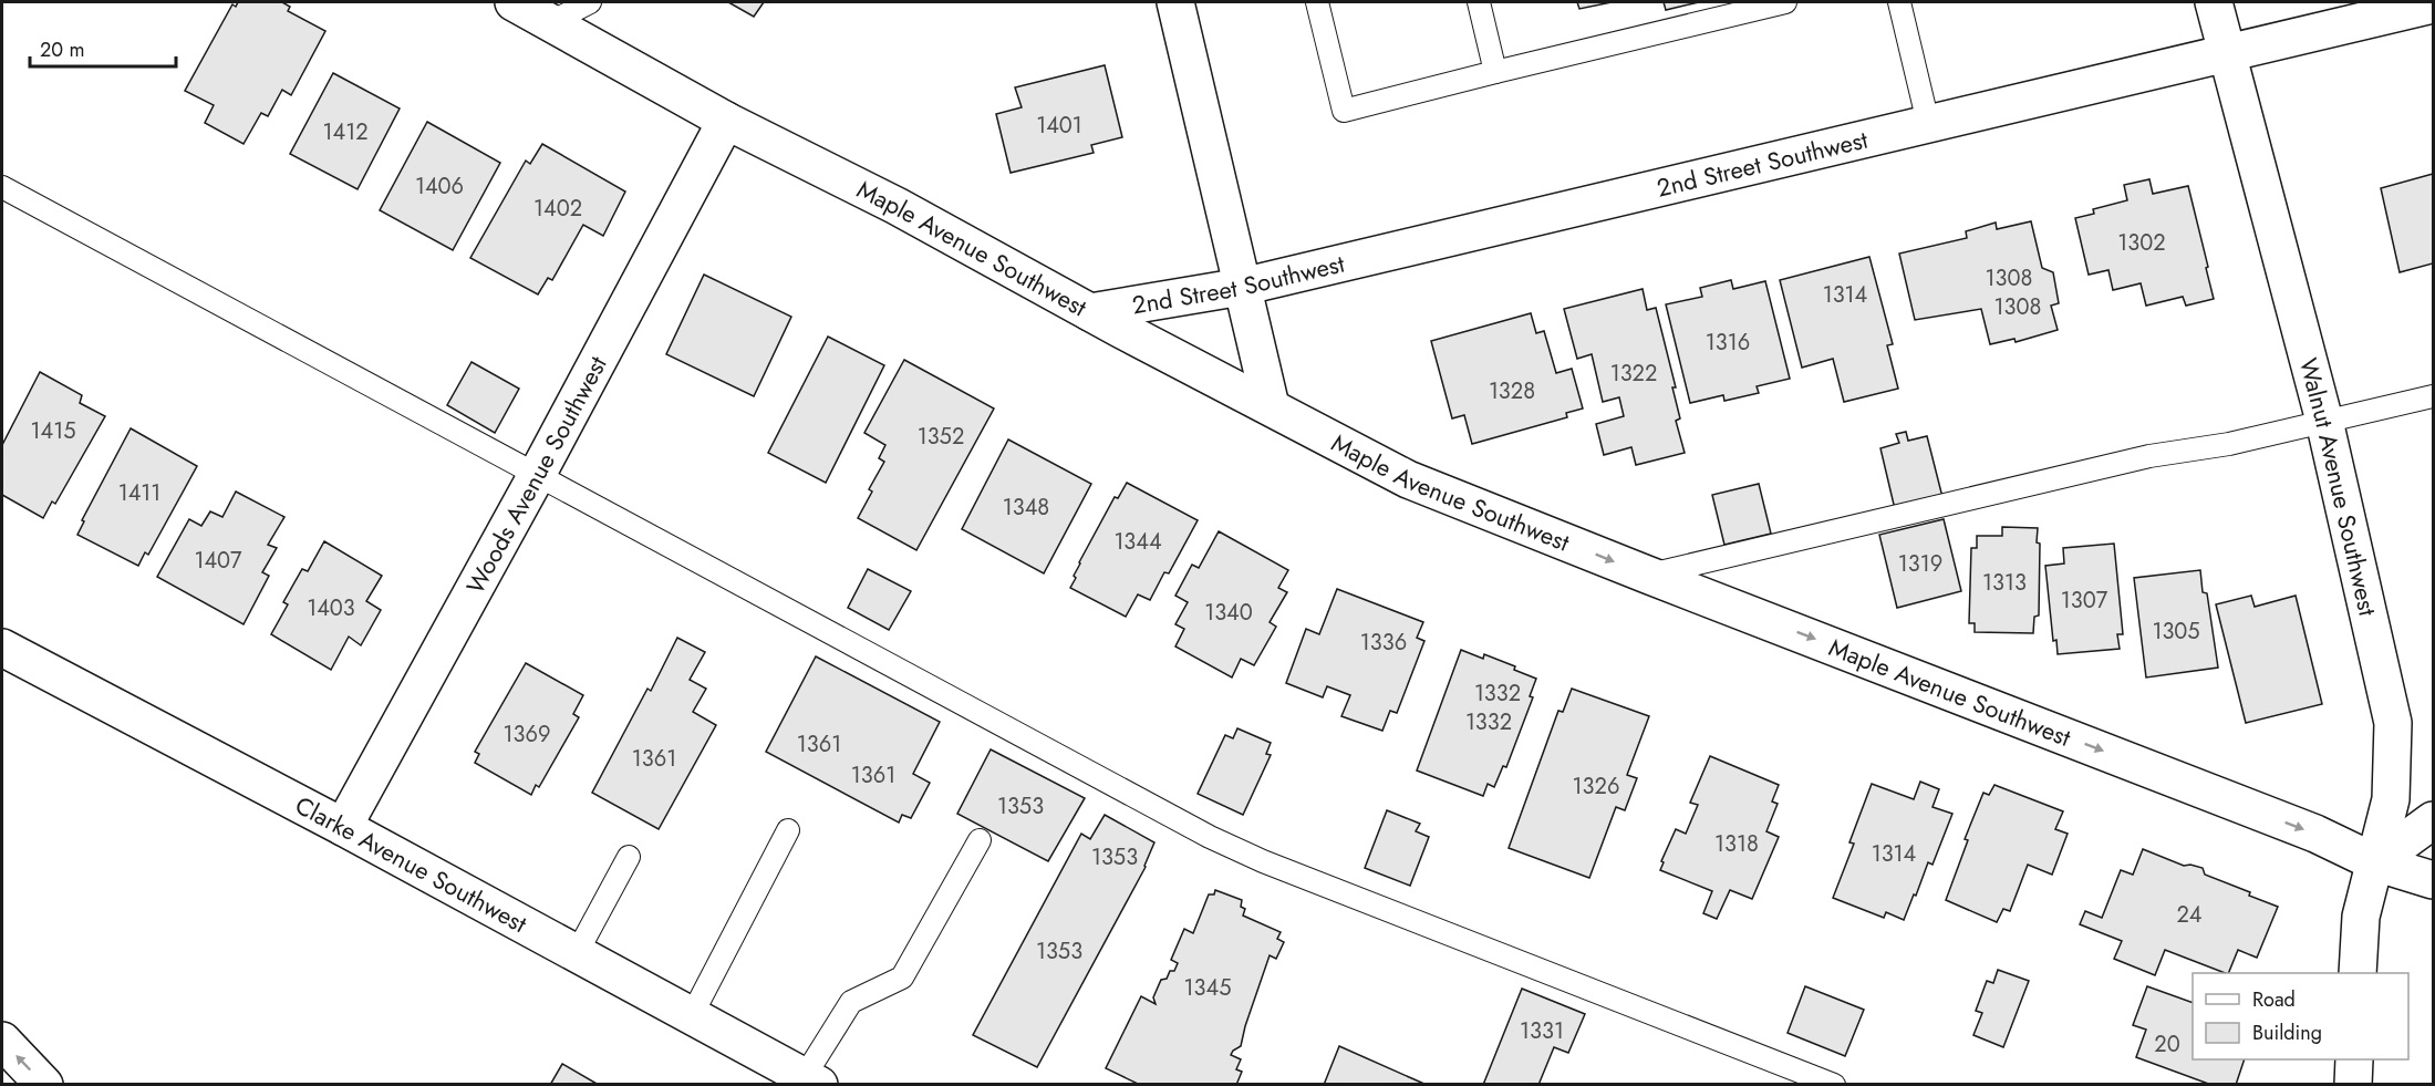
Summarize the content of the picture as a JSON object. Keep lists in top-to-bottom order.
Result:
{
  "streets": {
    "main road": [
      "2nd Street Southwest",
      "Maple Avenue Southwest",
      "Woods Avenue Southwest",
      "Walnut Avenue Southwest",
      "Clarke Avenue Southwest"
    ]
  },
  "crossings": [
    ["2nd Street Southwest", "Maple Avenue Southwest"],
    ["2nd Street Southwest", "Walnut Avenue Southwest"],
    ["Maple Avenue Southwest", "Woods Avenue Southwest"],
    ["Maple Avenue Southwest", "Walnut Avenue Southwest"],
    ["Woods Avenue Southwest", "Clarke Avenue Southwest"]
  ],
  "one_way": ["Maple Avenue Southwest"],
  "house_numbers": [
    "1401",
    "1412",
    "1406",
    "1402",
    "1302",
    "1308",
    "1314",
    "1308",
    "1316",
    "1322",
    "1328",
    "1415",
    "1352",
    "1411",
    "1348",
    "1344",
    "1407",
    "1319",
    "1313",
    "1307",
    "1403",
    "1340",
    "1305",
    "1336",
    "1332",
    "1332",
    "1369",
    "1361",
    "1361",
    "1361",
    "1326",
    "1353",
    "1318",
    "1314",
    "1353",
    "24",
    "1353",
    "1345",
    "1331",
    "20"
  ],
  "legend": ["Road", "Building"],
  "scale_bar": "20 m"
}
